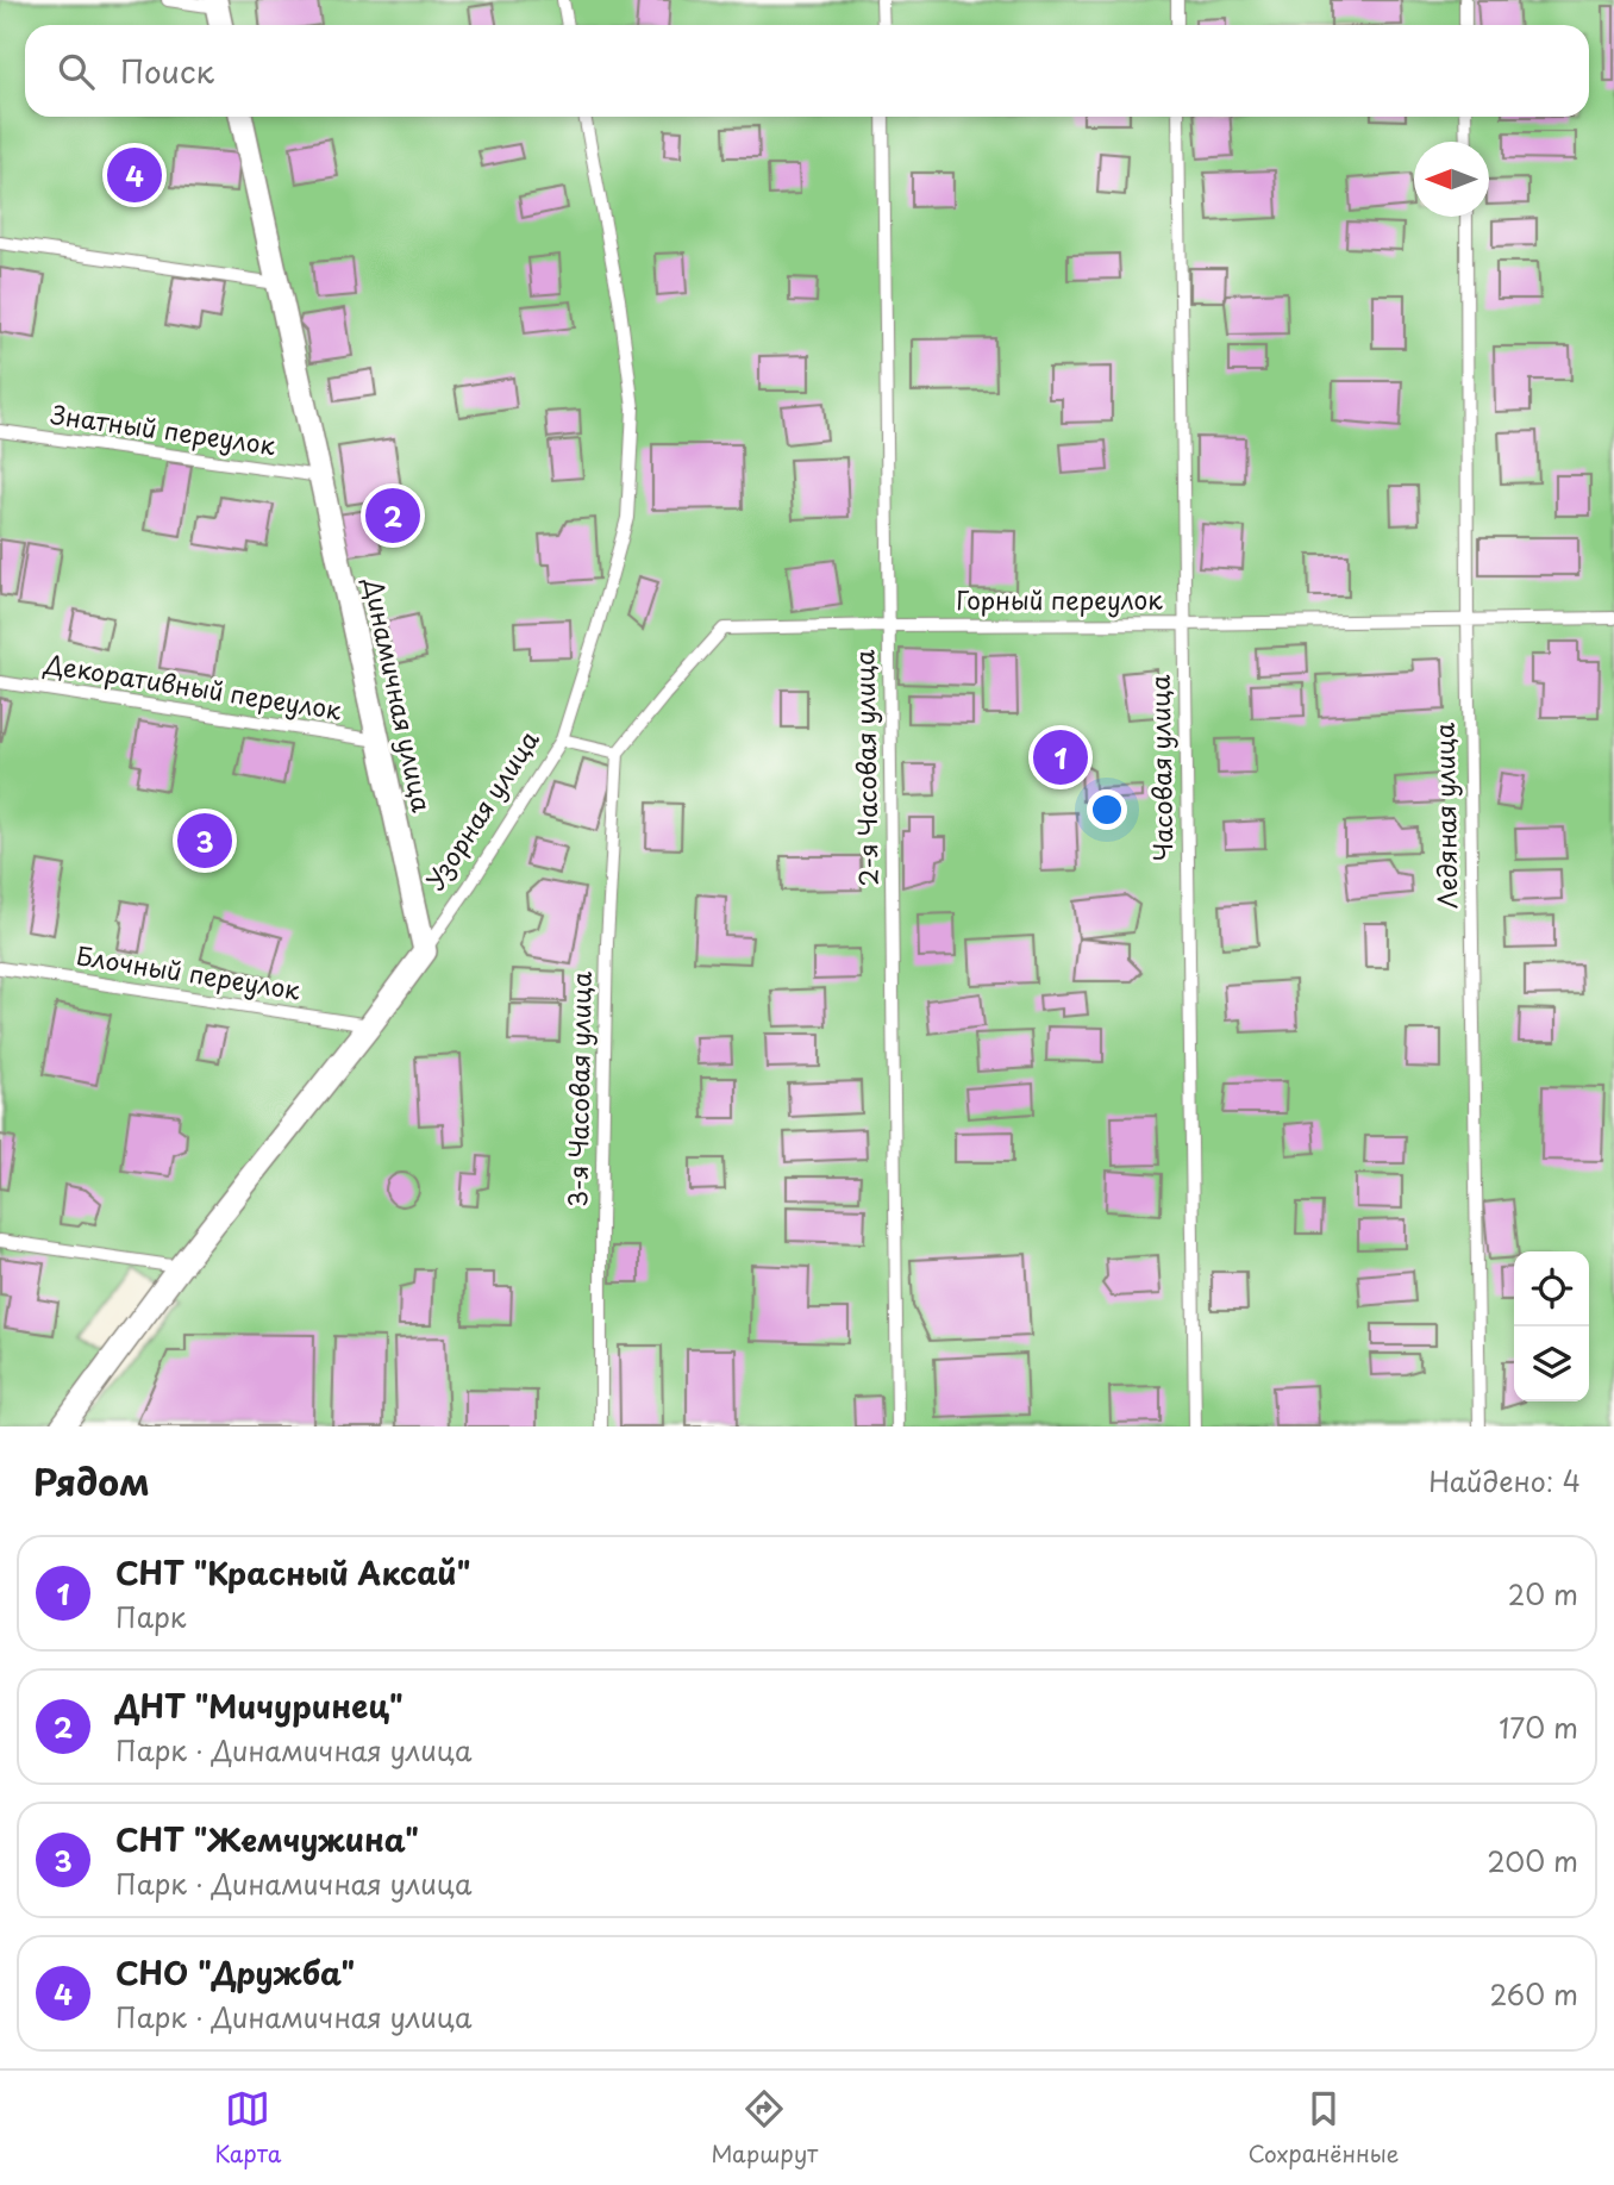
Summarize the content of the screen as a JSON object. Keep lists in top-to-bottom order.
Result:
{
  "streets": {
    "street": ["Динамичная улица", "Узорная улица"],
    "lane": [
      "Знатный переулок",
      "Горный переулок",
      "Декоративный переулок",
      "2-я Часовая улица",
      "Часовая улица",
      "Ледяная улица",
      "Блочный переулок",
      "3-я Часовая улица"
    ]
  },
  "crossings": [
    ["Знатный переулок", "Динамичная улица"],
    ["Горный переулок", "2-я Часовая улица"],
    ["Горный переулок", "Часовая улица"],
    ["Горный переулок", "Ледяная улица"],
    ["Горный переулок", "3-я Часовая улица"],
    ["Декоративный переулок", "Динамичная улица"],
    ["Динамичная улица", "Узорная улица"],
    ["Узорная улица", "Блочный переулок"]
  ],
  "north": "left",
  "page": {
    "search": "Поиск",
    "pins": [
      "4",
      "2",
      "1",
      "3"
    ],
    "heading": ["Рядом", "Найдено: 4"],
    "list": [
      {
        "mark": "1",
        "name": "СНТ \"Красный Аксай\"",
        "note": "Парк",
        "value": "20 m"
      },
      {
        "mark": "2",
        "name": "ДНТ \"Мичуринец\"",
        "note": "Парк · Динамичная улица",
        "value": "170 m"
      },
      {
        "mark": "3",
        "name": "СНТ \"Жемчужина\"",
        "note": "Парк · Динамичная улица",
        "value": "200 m"
      },
      {
        "mark": "4",
        "name": "СНО \"Дружба\"",
        "note": "Парк · Динамичная улица",
        "value": "260 m"
      }
    ],
    "nav": ["Карта", "Маршрут", "Сохранённые"]
  }
}
